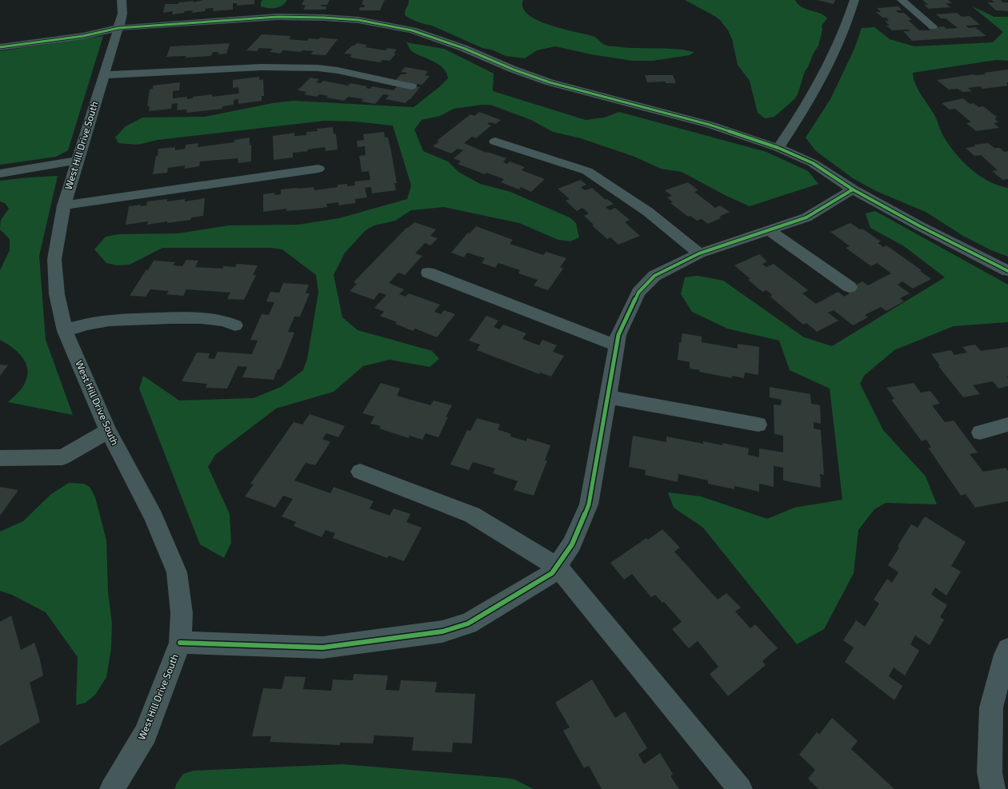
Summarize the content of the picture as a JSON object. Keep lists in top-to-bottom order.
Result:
{
  "streets": {
    "street": ["West Hill Drive South"]
  }
}
